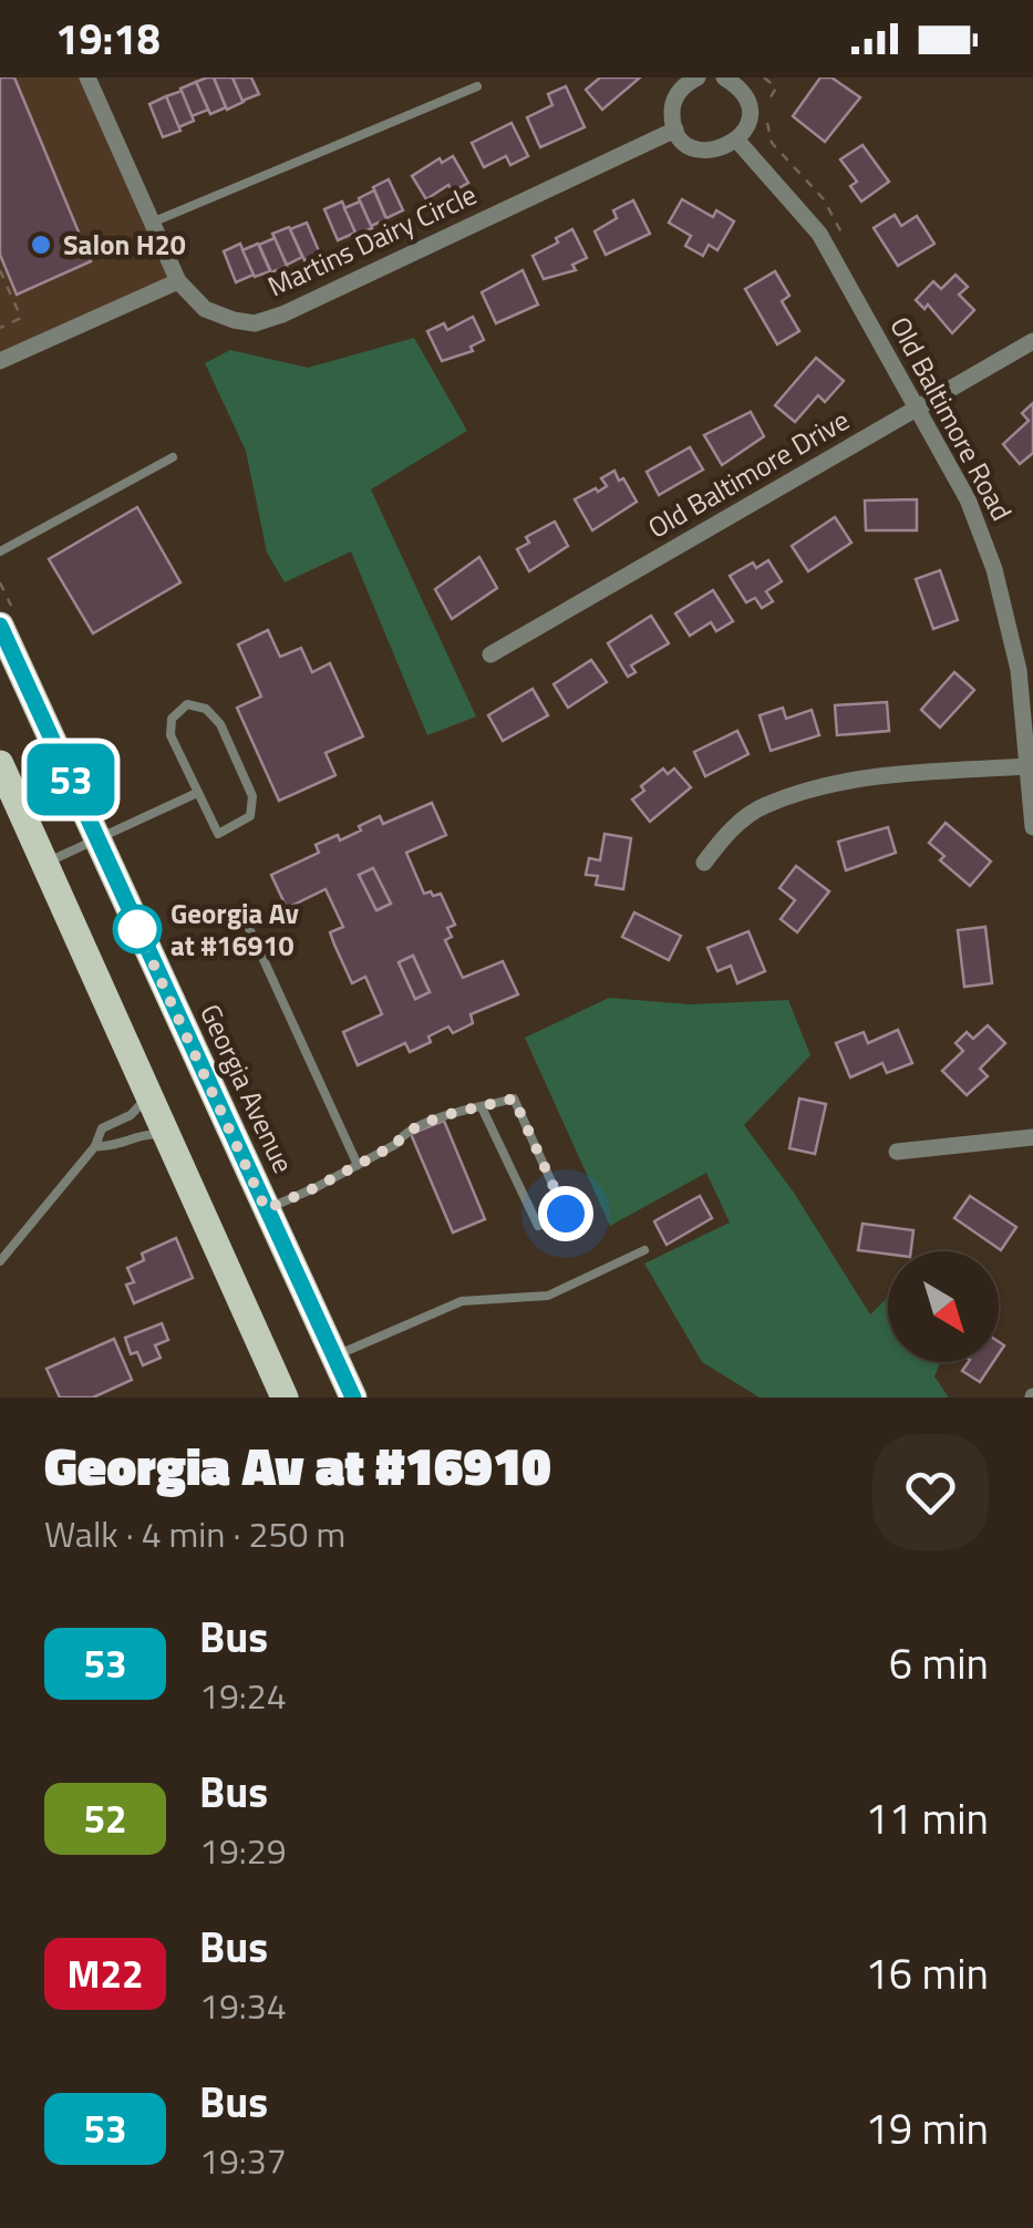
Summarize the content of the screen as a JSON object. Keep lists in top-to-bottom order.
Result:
{
  "streets": {
    "main road": ["Georgia Avenue"],
    "street": ["Martins Dairy Circle", "Old Baltimore Road", "Old Baltimore Drive"]
  },
  "crossings": [
    ["Old Baltimore Road", "Old Baltimore Drive"]
  ],
  "places": ["Salon H20", "Georgia Av at #16910"],
  "lines": ["bus line 53"],
  "north": "bottom right",
  "page": {
    "status": "19:18",
    "on_map": "53",
    "heading": ["Georgia Av at #16910", "Walk · 4 min · 250 m"],
    "list": [
      {
        "mark": "53",
        "name": "Bus",
        "note": "19:24",
        "value": "6 min"
      },
      {
        "mark": "52",
        "name": "Bus",
        "note": "19:29",
        "value": "11 min"
      },
      {
        "mark": "M22",
        "name": "Bus",
        "note": "19:34",
        "value": "16 min"
      },
      {
        "mark": "53",
        "name": "Bus",
        "note": "19:37",
        "value": "19 min"
      }
    ]
  }
}
